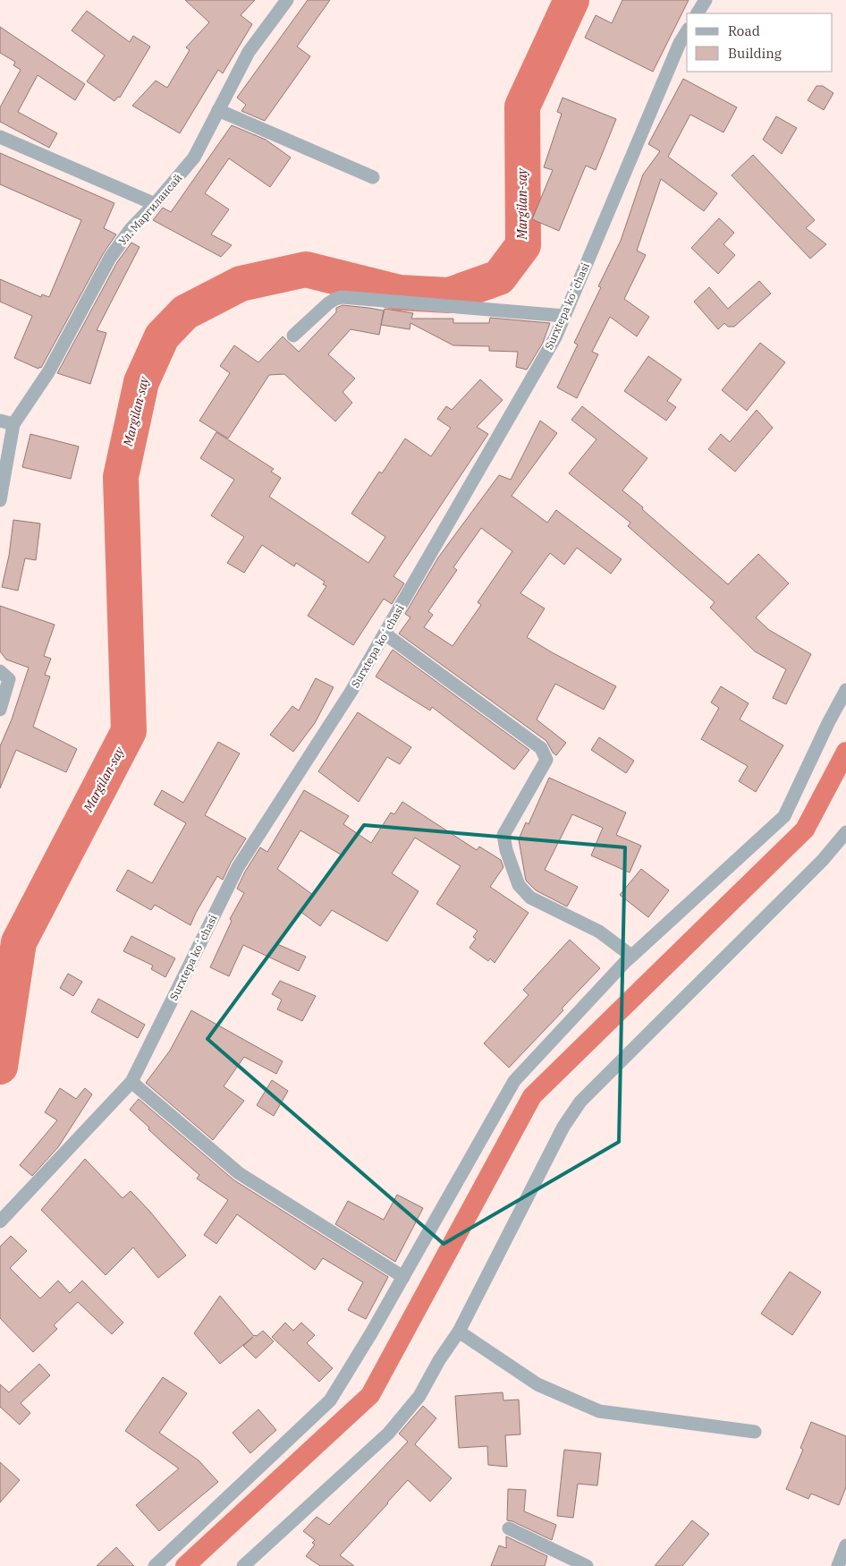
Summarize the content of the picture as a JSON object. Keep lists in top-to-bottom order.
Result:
{
  "streets": {
    "street": ["Ул. Маргилансай", "Surxtepa koʻchasi"]
  },
  "water": ["Margilan-say"],
  "legend": ["Road", "Building"]
}
